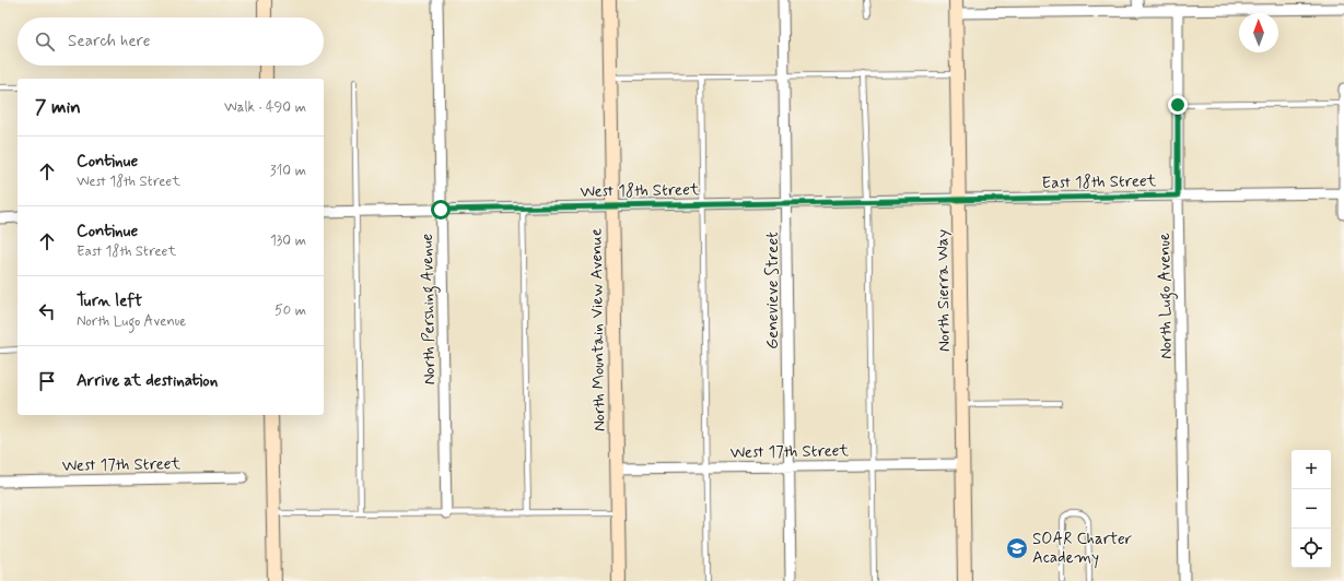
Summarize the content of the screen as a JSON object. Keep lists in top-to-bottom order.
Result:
{
  "streets": {
    "street": [
      "East 18th Street",
      "West 18th Street",
      "Genevieve Street",
      "North Sierra Way",
      "North Lugo Avenue",
      "North Pershing Avenue",
      "North Mountain View Avenue",
      "West 17th Street"
    ]
  },
  "crossings": [
    ["East 18th Street", "West 18th Street"],
    ["East 18th Street", "North Sierra Way"],
    ["East 18th Street", "North Lugo Avenue"],
    ["West 18th Street", "Genevieve Street"],
    ["West 18th Street", "North Sierra Way"],
    ["West 18th Street", "North Pershing Avenue"],
    ["West 18th Street", "North Mountain View Avenue"],
    ["Genevieve Street", "West 17th Street"],
    ["North Sierra Way", "West 17th Street"],
    ["North Mountain View Avenue", "West 17th Street"]
  ],
  "places": {
    "school or university": ["SOAR Charter Academy"]
  },
  "north": "top",
  "page": {
    "search": "Search here",
    "heading": ["7 min", "Walk · 490 m"],
    "list": [
      ["Continue", "West 18th Street", "310 m"],
      ["Continue", "East 18th Street", "130 m"],
      ["Turn left", "North Lugo Avenue", "50 m"],
      "Arrive at destination"
    ],
    "map_buttons": ["+", "−"]
  }
}
